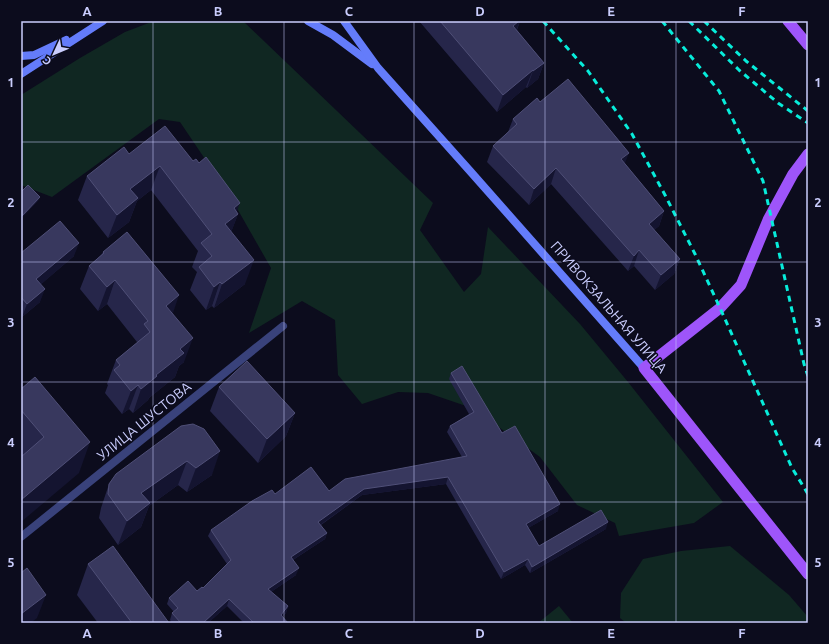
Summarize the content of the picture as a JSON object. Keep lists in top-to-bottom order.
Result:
{
  "streets": {
    "main road": ["ПРИВОКЗАЛЬНАЯ УЛИЦА"],
    "street": ["УЛИЦА ШУСТОВА"]
  },
  "north": "bottom left",
  "grid": {
    "columns": [
      "A",
      "B",
      "C",
      "D",
      "E",
      "F"
    ],
    "rows": [
      "1",
      "2",
      "3",
      "4",
      "5"
    ]
  }
}
